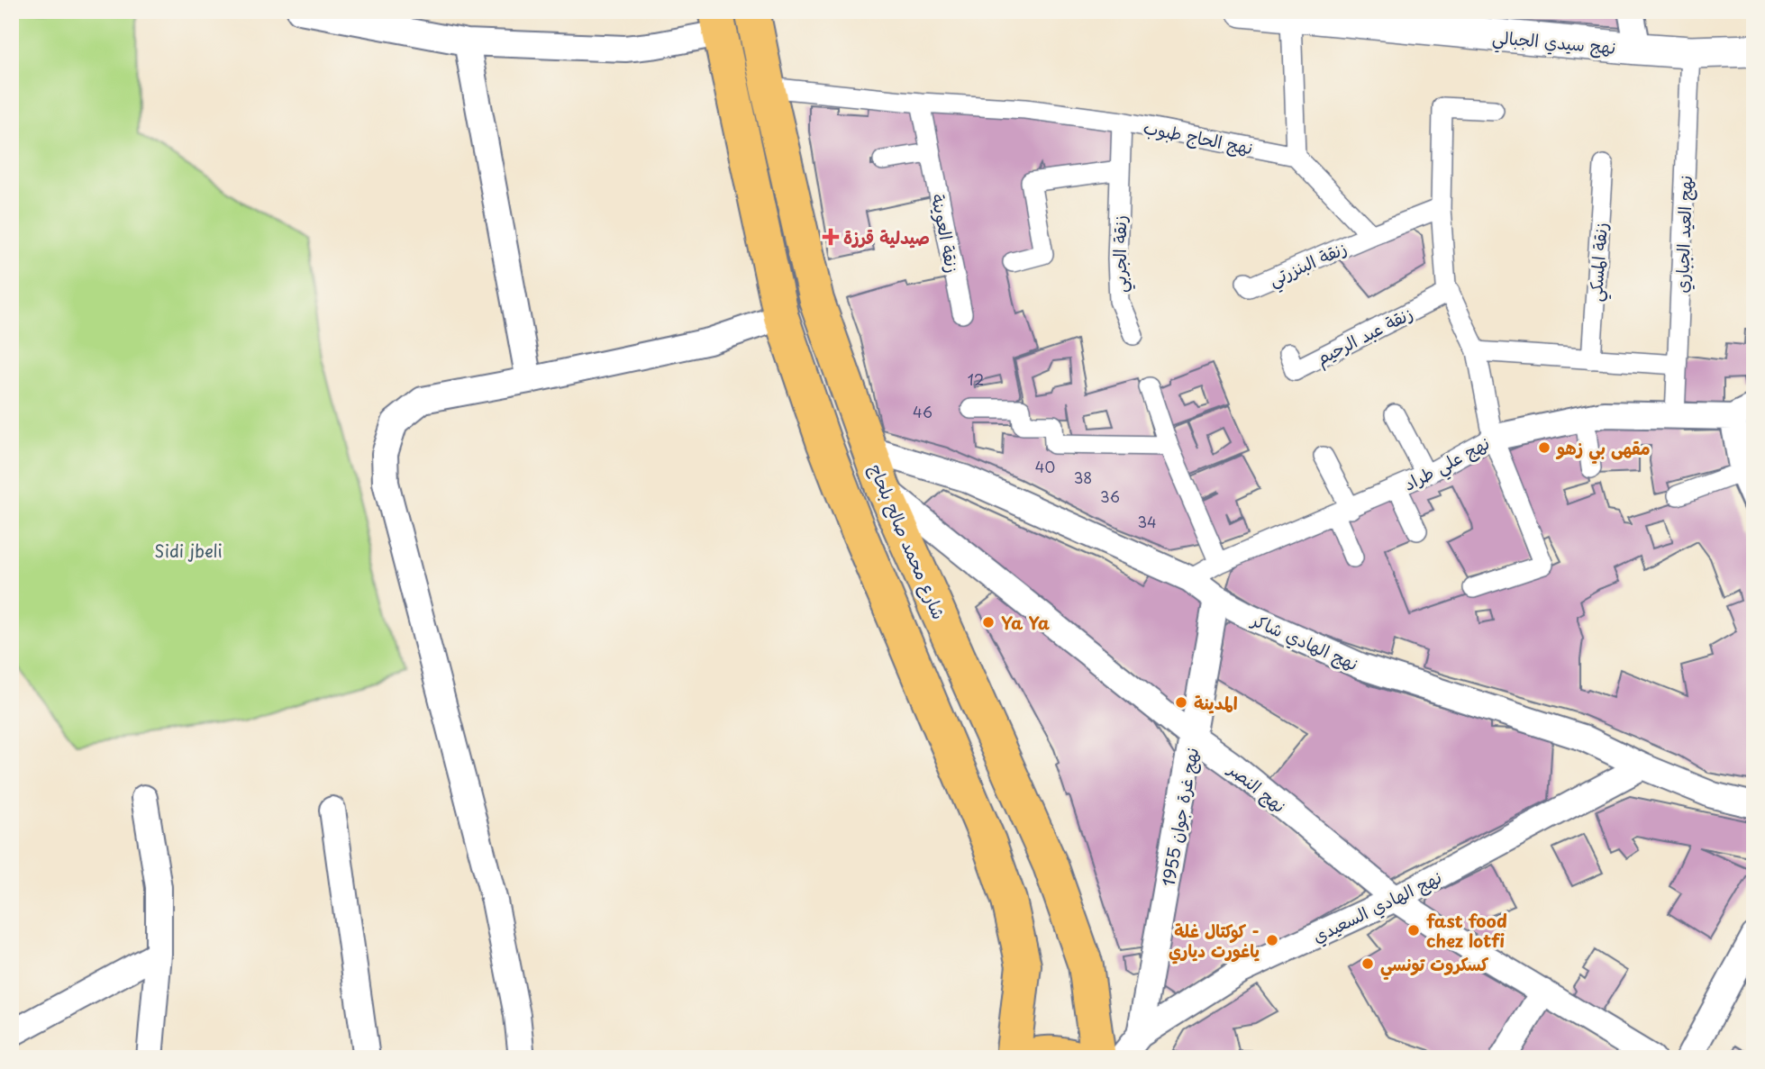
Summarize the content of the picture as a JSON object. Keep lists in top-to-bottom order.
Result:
{
  "streets": {
    "main road": ["شارع محمد صالح بلحاج"],
    "street": [
      "نهج سيدي الجبالي",
      "نهج الحاج طبوب",
      "زنقة العوينة",
      "نهج العيد الجباري",
      "زنقة الجربي",
      "زنقة المسكي",
      "زنقة البنزرتي",
      "زنقة عبد الرحيم",
      "نهج علي طراد",
      "نهج الهادي شاكر",
      "نهج النصر",
      "1955 نهج غرة جوان",
      "نهج الهادي السعيدي"
    ]
  },
  "crossings": [
    ["نهج سيدي الجبالي", "نهج العيد الجباري"],
    ["نهج الحاج طبوب", "زنقة العوينة"],
    ["نهج الحاج طبوب", "زنقة الجربي"],
    ["نهج الحاج طبوب", "شارع محمد صالح بلحاج"],
    ["نهج العيد الجباري", "نهج علي طراد"],
    ["نهج علي طراد", "نهج الهادي شاكر"],
    ["شارع محمد صالح بلحاج", "نهج الهادي شاكر"],
    ["شارع محمد صالح بلحاج", "نهج النصر"],
    ["نهج الهادي شاكر", "1955 نهج غرة جوان"],
    ["نهج الهادي شاكر", "نهج الهادي السعيدي"],
    ["نهج النصر", "1955 نهج غرة جوان"],
    ["نهج النصر", "نهج الهادي السعيدي"],
    ["1955 نهج غرة جوان", "نهج الهادي السعيدي"]
  ],
  "parks": ["Sidi jbeli"],
  "places": {
    "health": ["صيدلية قرزة"],
    "other": [
      "مقهى بي زهو",
      "Ya Ya",
      "المدينة",
      "fast food chez lotfi",
      "كوكتال غلة - ياغورت دياري",
      "كسكروت تونسي"
    ]
  },
  "house_numbers": [
    "12",
    "46",
    "40",
    "38",
    "36",
    "34"
  ]
}
